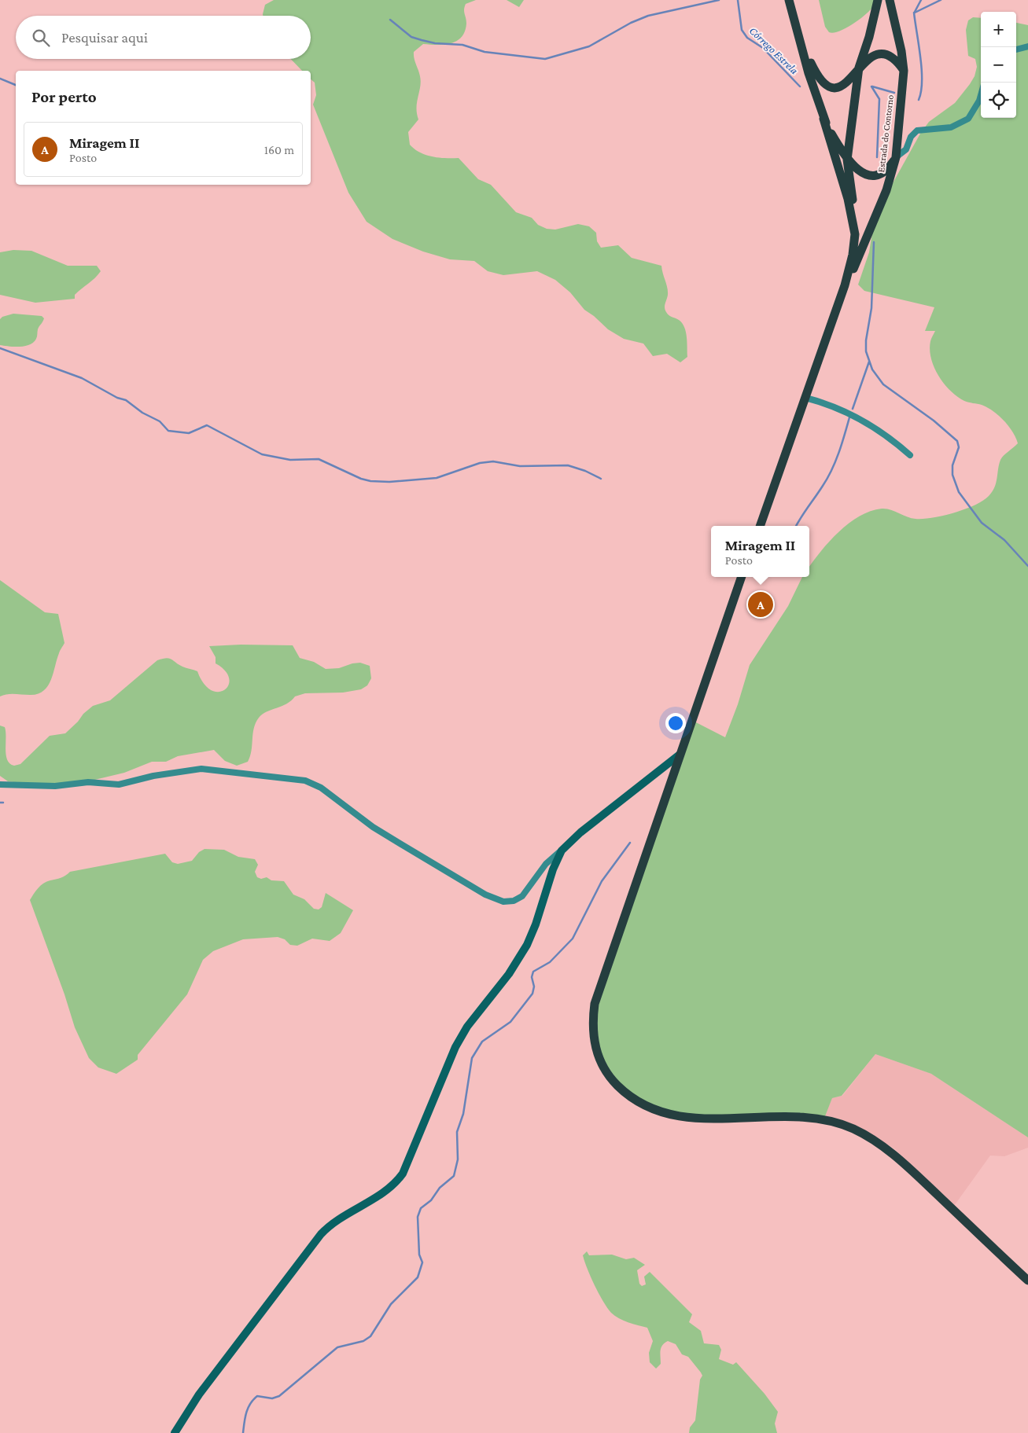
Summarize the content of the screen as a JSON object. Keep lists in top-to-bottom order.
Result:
{
  "streets": {
    "main road": ["Estrada do Contorno"]
  },
  "water": ["Córrego Estrela"],
  "page": {
    "map_buttons": ["+", "−"],
    "search": "Pesquisar aqui",
    "heading": "Por perto",
    "list": [
      {
        "mark": "A",
        "name": "Miragem II",
        "note": "Posto",
        "value": "160 m"
      }
    ],
    "popup": ["Miragem II", "Posto"],
    "pins": "A"
  }
}
